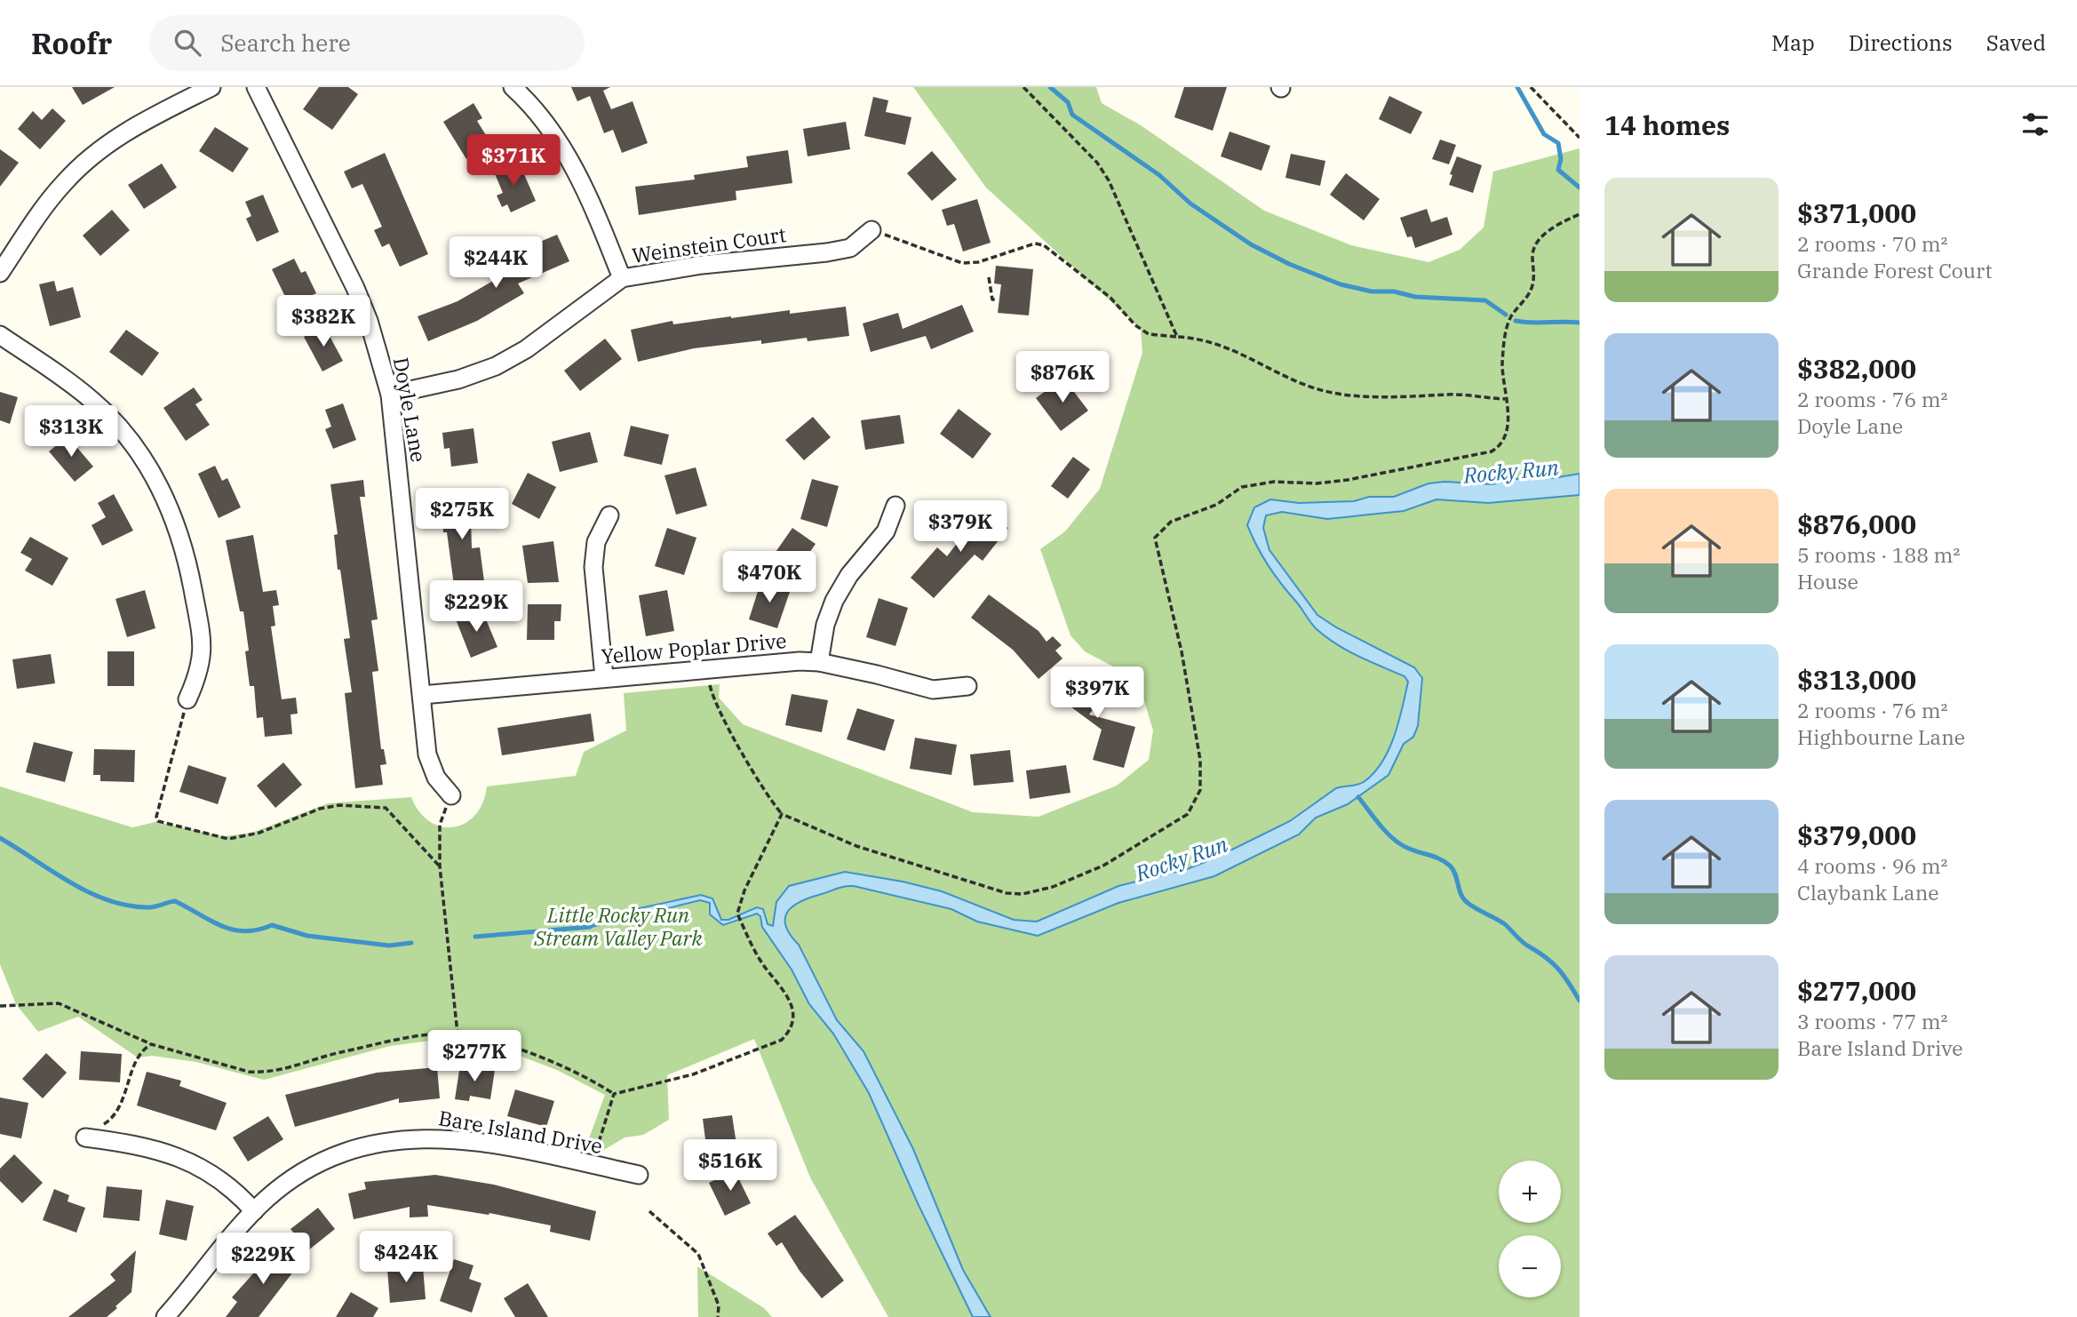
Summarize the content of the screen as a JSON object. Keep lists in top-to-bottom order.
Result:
{
  "streets": {
    "street": [
      "Weinstein Court",
      "Doyle Lane",
      "Yellow Poplar Drive",
      "Bare Island Drive"
    ]
  },
  "crossings": [
    ["Weinstein Court", "Doyle Lane"],
    ["Doyle Lane", "Yellow Poplar Drive"]
  ],
  "water": ["Rocky Run"],
  "parks": ["Little Rocky Run Stream Valley Park"],
  "page": {
    "header": "Roofr",
    "search": "Search here",
    "nav": ["Map", "Directions", "Saved"],
    "heading": "14 homes",
    "price": [
      "$371K",
      "$244K",
      "$382K",
      "$876K",
      "$313K",
      "$275K",
      "$379K",
      "$470K",
      "$229K",
      "$397K",
      "$277K",
      "$516K",
      "$424K",
      "$229K"
    ],
    "list": [
      {
        "name": "$371,000",
        "note": "2 rooms · 70 m² · Grande Forest Court"
      },
      {
        "name": "$382,000",
        "note": "2 rooms · 76 m² · Doyle Lane"
      },
      {
        "name": "$876,000",
        "note": "5 rooms · 188 m² · House"
      },
      {
        "name": "$313,000",
        "note": "2 rooms · 76 m² · Highbourne Lane"
      },
      {
        "name": "$379,000",
        "note": "4 rooms · 96 m² · Claybank Lane"
      },
      {
        "name": "$277,000",
        "note": "3 rooms · 77 m² · Bare Island Drive"
      }
    ],
    "map_buttons": ["+", "−"]
  }
}
